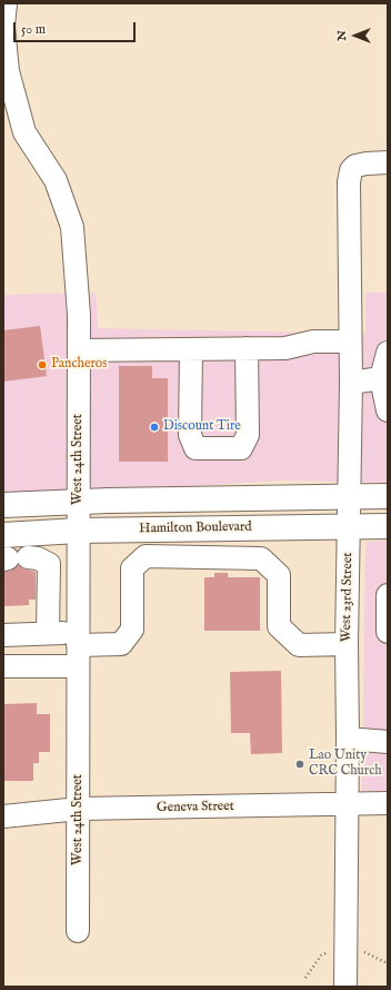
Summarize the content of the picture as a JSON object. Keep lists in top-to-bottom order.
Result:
{
  "streets": {
    "main road": ["Hamilton Boulevard"],
    "street": ["West 24th Street", "West 23rd Street", "Geneva Street"]
  },
  "crossings": [
    ["West 24th Street", "Hamilton Boulevard"],
    ["West 24th Street", "Geneva Street"],
    ["Hamilton Boulevard", "West 23rd Street"],
    ["West 23rd Street", "Geneva Street"]
  ],
  "places": ["Pancheros", "Discount Tire", "Lao Unity CRC Church"],
  "scale_bar": "50 m",
  "north": "left"
}
